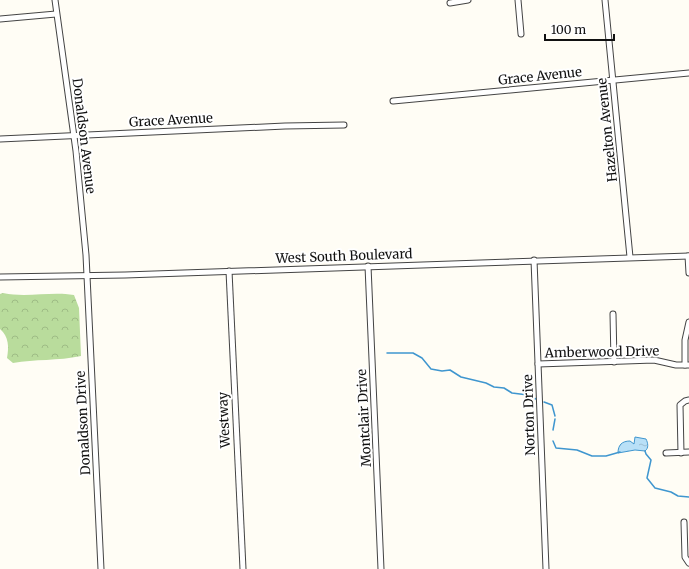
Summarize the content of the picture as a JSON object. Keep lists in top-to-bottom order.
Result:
{
  "streets": {
    "street": [
      "Grace Avenue",
      "Hazelton Avenue",
      "Donaldson Avenue",
      "West South Boulevard",
      "Amberwood Drive",
      "Norton Drive",
      "Montclair Drive",
      "Westway",
      "Donaldson Drive"
    ]
  },
  "crossings": [
    ["Grace Avenue", "Hazelton Avenue"],
    ["Grace Avenue", "Donaldson Avenue"],
    ["Hazelton Avenue", "West South Boulevard"],
    ["Donaldson Avenue", "West South Boulevard"],
    ["Donaldson Avenue", "Donaldson Drive"],
    ["West South Boulevard", "Norton Drive"],
    ["West South Boulevard", "Montclair Drive"],
    ["West South Boulevard", "Westway"],
    ["West South Boulevard", "Donaldson Drive"],
    ["Amberwood Drive", "Norton Drive"]
  ],
  "scale_bar": "100 m"
}
